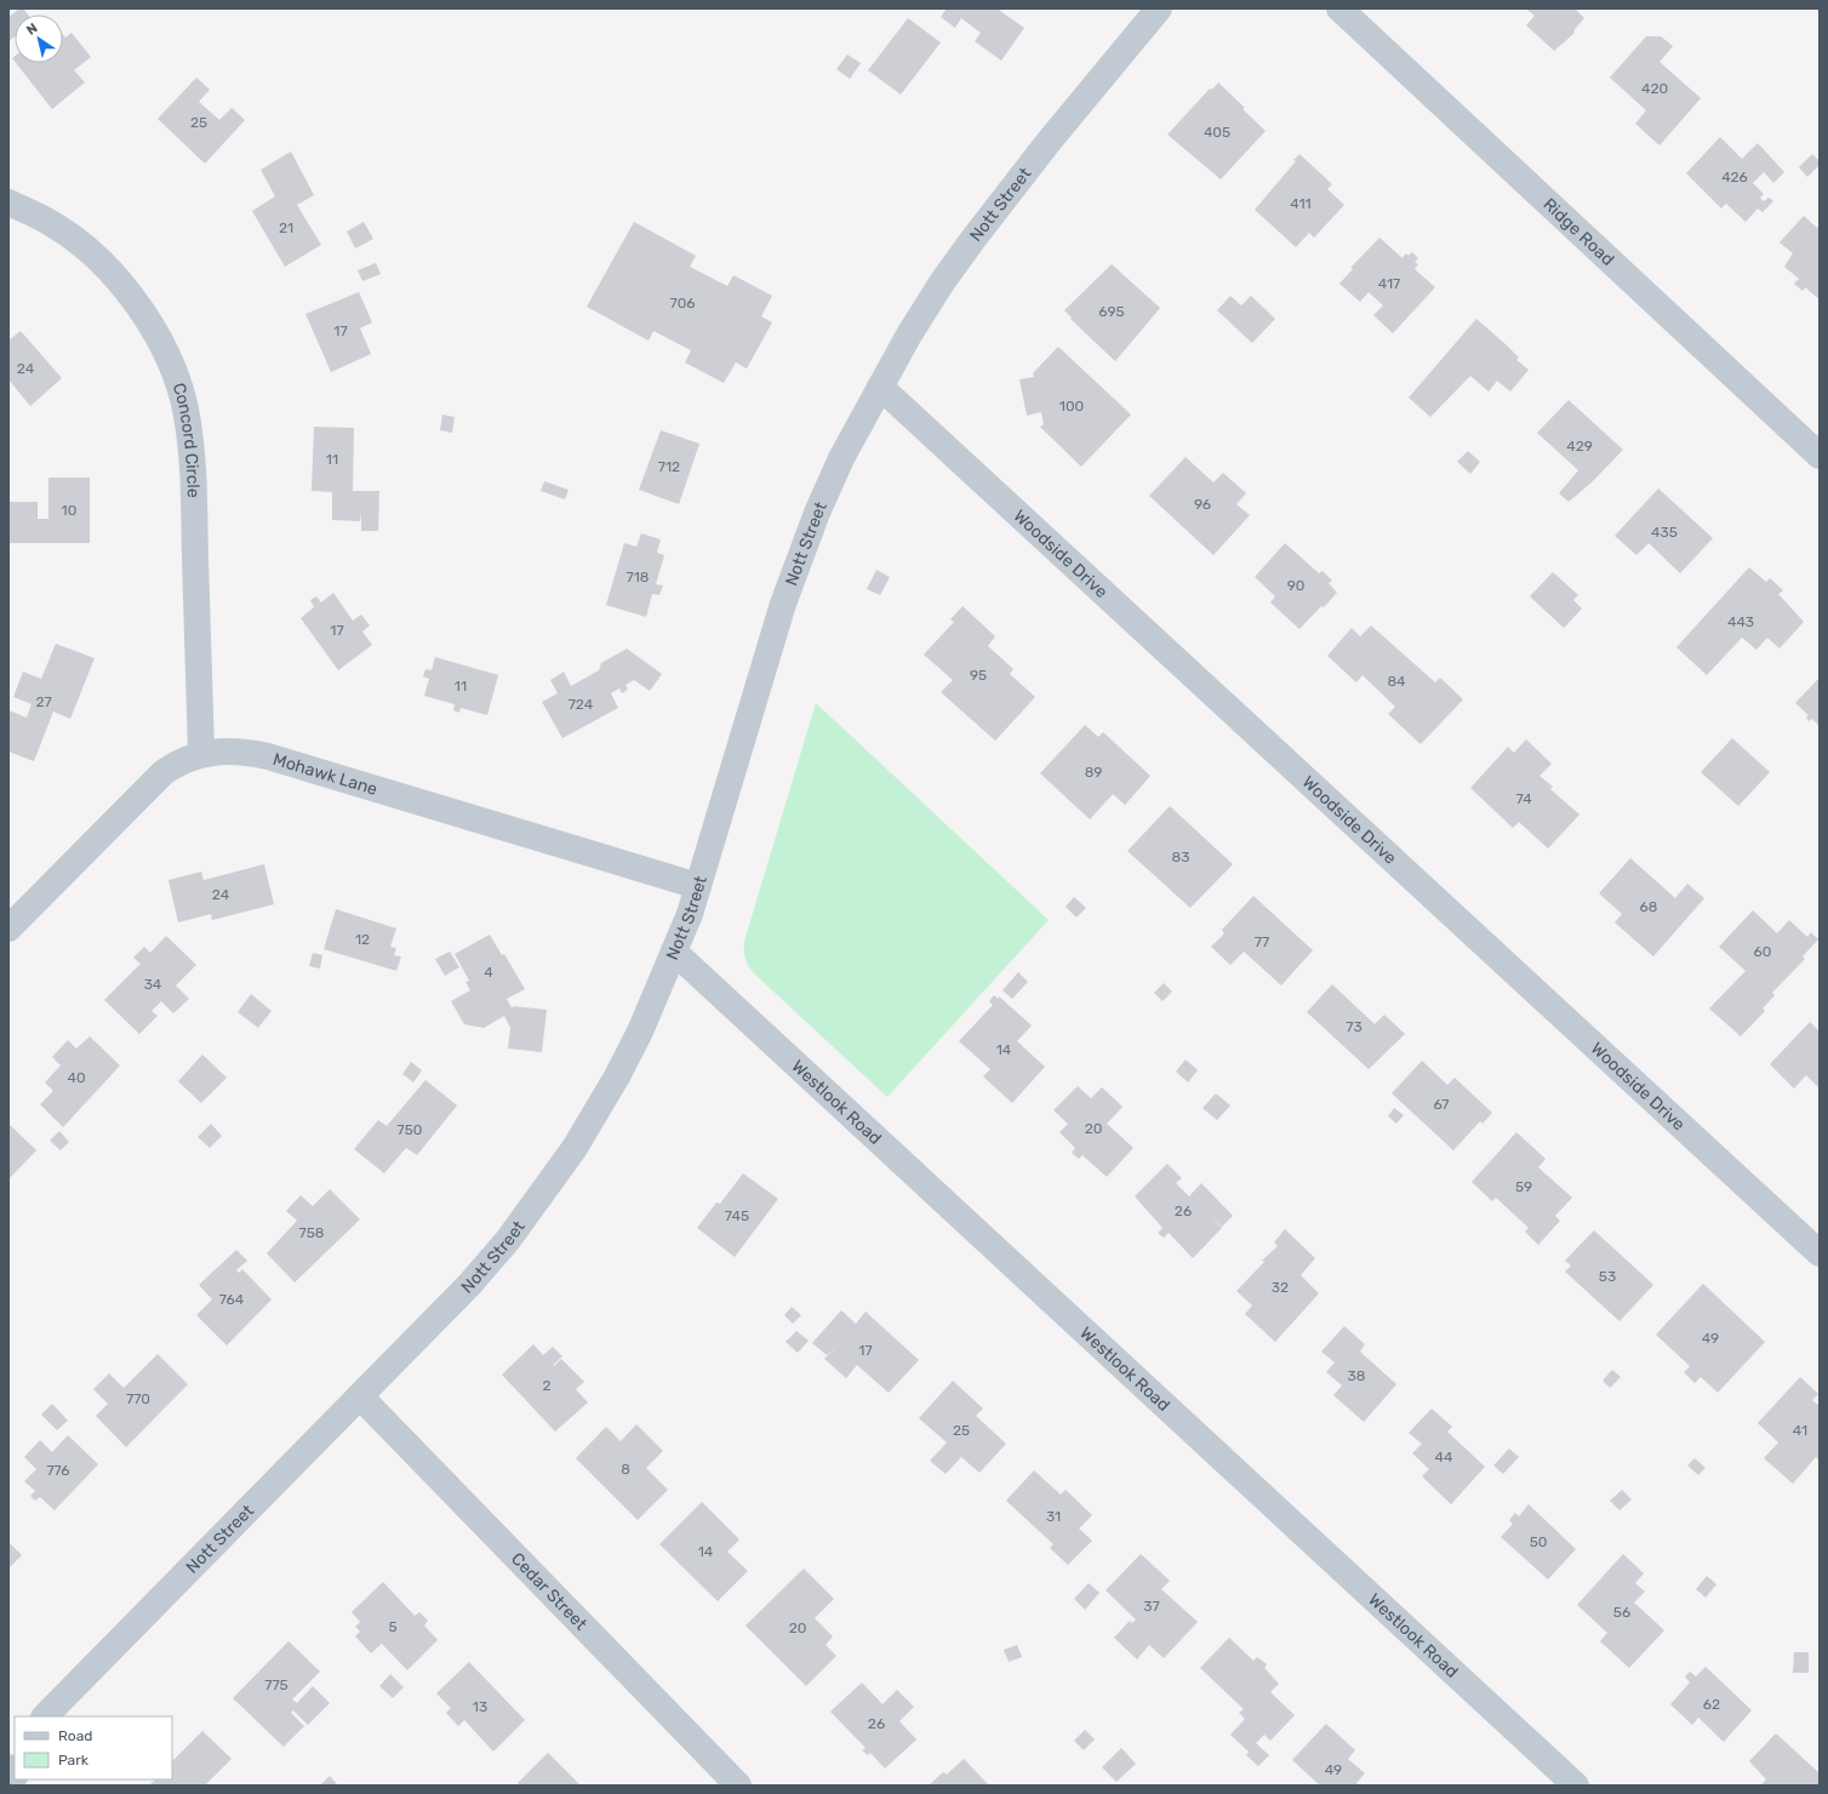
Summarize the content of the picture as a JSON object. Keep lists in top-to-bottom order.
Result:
{
  "streets": {
    "street": [
      "Nott Street",
      "Ridge Road",
      "Concord Circle",
      "Woodside Drive",
      "Mohawk Lane",
      "Westlook Road",
      "Cedar Street"
    ]
  },
  "crossings": [
    ["Nott Street", "Woodside Drive"],
    ["Nott Street", "Mohawk Lane"],
    ["Nott Street", "Westlook Road"],
    ["Nott Street", "Cedar Street"],
    ["Concord Circle", "Mohawk Lane"]
  ],
  "house_numbers": [
    "420",
    "25",
    "405",
    "426",
    "411",
    "21",
    "417",
    "706",
    "695",
    "17",
    "24",
    "100",
    "429",
    "11",
    "712",
    "96",
    "10",
    "435",
    "718",
    "90",
    "443",
    "17",
    "95",
    "84",
    "11",
    "27",
    "724",
    "89",
    "74",
    "83",
    "24",
    "68",
    "12",
    "77",
    "60",
    "4",
    "34",
    "73",
    "14",
    "40",
    "67",
    "20",
    "750",
    "59",
    "26",
    "745",
    "758",
    "53",
    "32",
    "764",
    "49",
    "17",
    "38",
    "2",
    "770",
    "25",
    "41",
    "44",
    "8",
    "776",
    "31",
    "50",
    "14",
    "37",
    "56",
    "5",
    "20",
    "775",
    "62",
    "13",
    "26",
    "49"
  ],
  "legend": ["Road", "Park"],
  "north": "top left"
}
